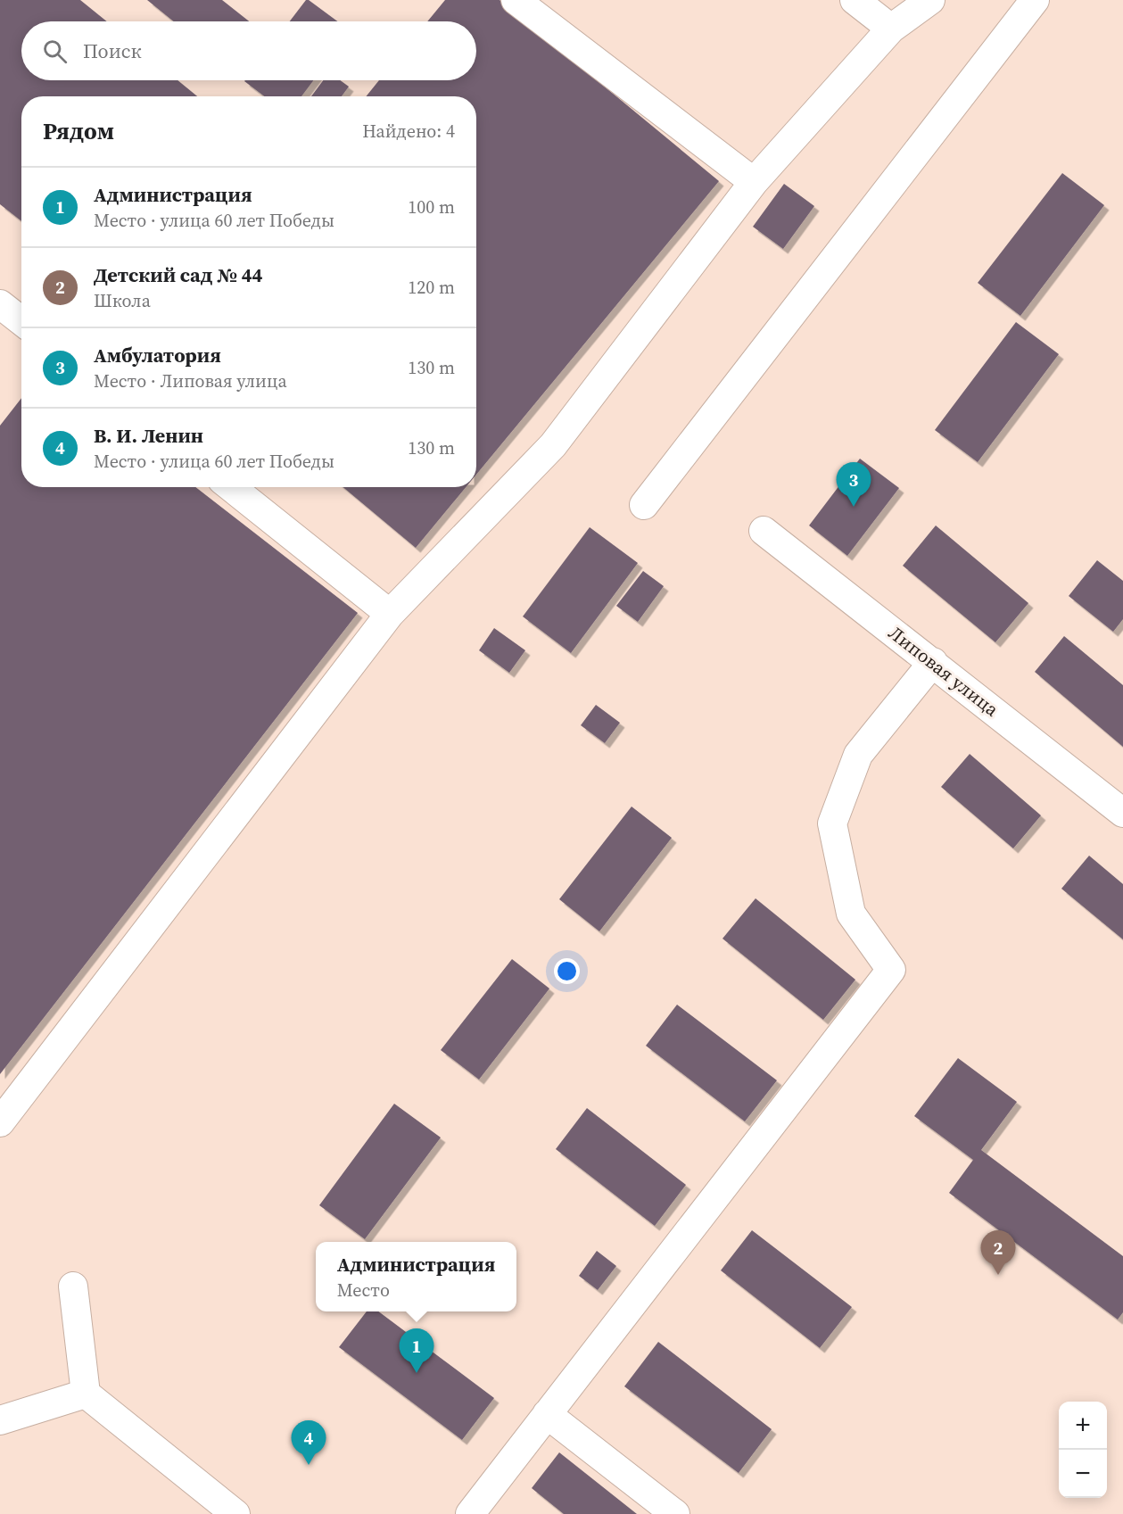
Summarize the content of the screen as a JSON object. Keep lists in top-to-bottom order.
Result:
{
  "streets": {
    "street": ["Липовая улица"]
  },
  "page": {
    "search": "Поиск",
    "heading": ["Рядом", "Найдено: 4"],
    "list": [
      {
        "mark": "1",
        "name": "Администрация",
        "note": "Место · улица 60 лет Победы",
        "value": "100 m"
      },
      {
        "mark": "2",
        "name": "Детский сад № 44",
        "note": "Школа",
        "value": "120 m"
      },
      {
        "mark": "3",
        "name": "Амбулатория",
        "note": "Место · Липовая улица",
        "value": "130 m"
      },
      {
        "mark": "4",
        "name": "В. И. Ленин",
        "note": "Место · улица 60 лет Победы",
        "value": "130 m"
      }
    ],
    "pins": [
      "3",
      "2",
      "1",
      "4"
    ],
    "popup": ["Администрация", "Место"],
    "map_buttons": ["+", "−"]
  }
}
